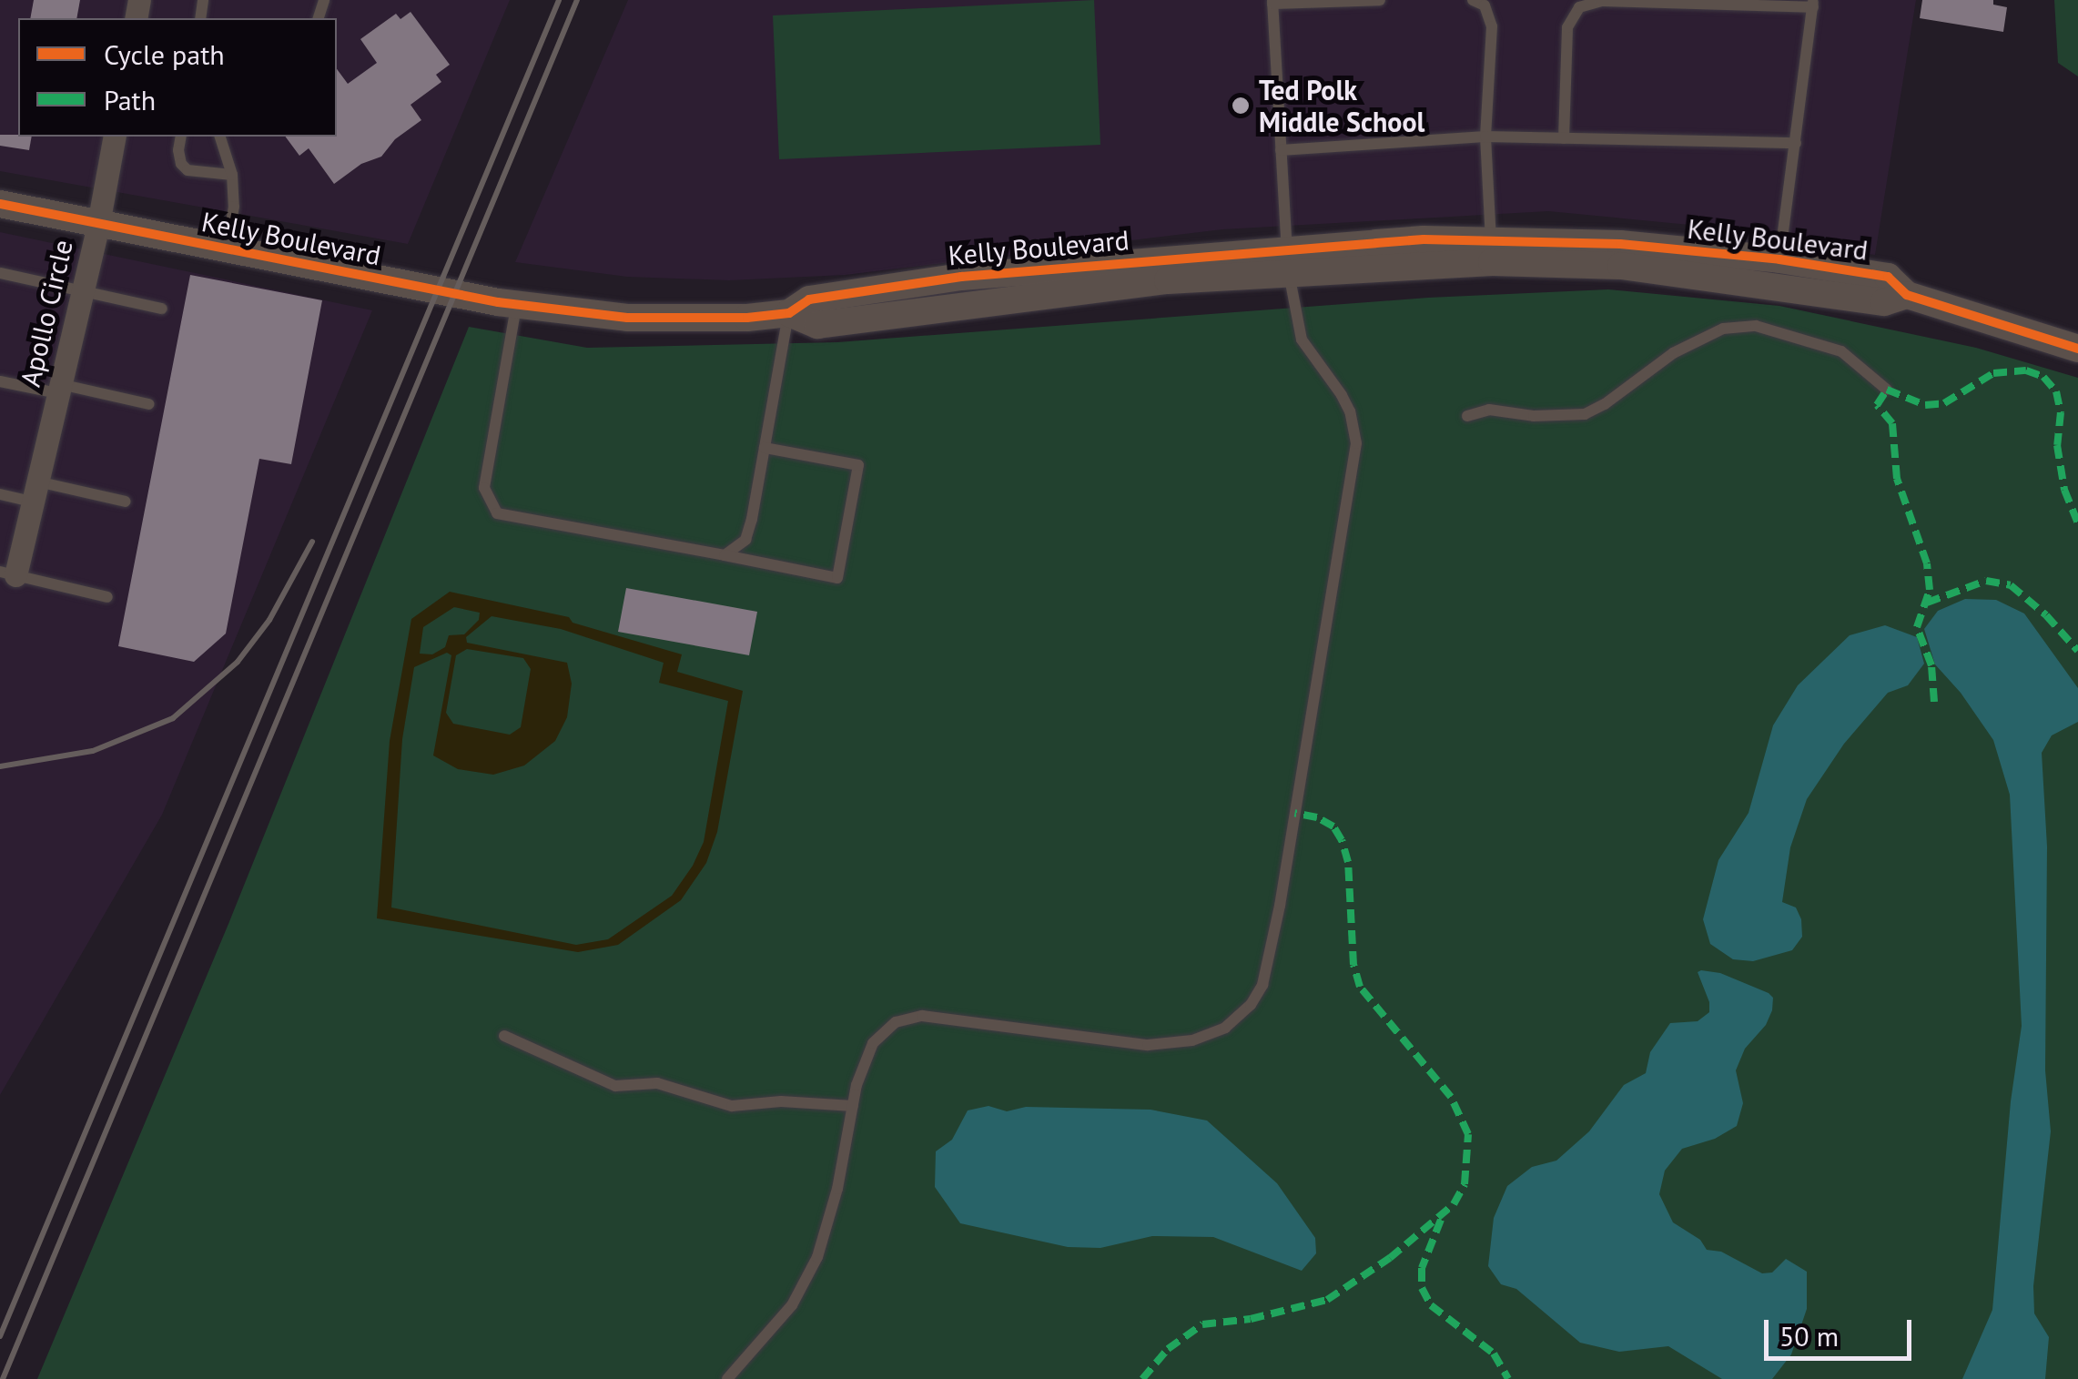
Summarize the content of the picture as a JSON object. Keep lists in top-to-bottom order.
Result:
{
  "streets": {
    "street": ["Kelly Boulevard", "Apollo Circle"]
  },
  "crossings": [
    ["Kelly Boulevard", "Apollo Circle"]
  ],
  "places": ["Ted Polk Middle School"],
  "legend": ["Cycle path", "Path"],
  "scale_bar": "50 m"
}
